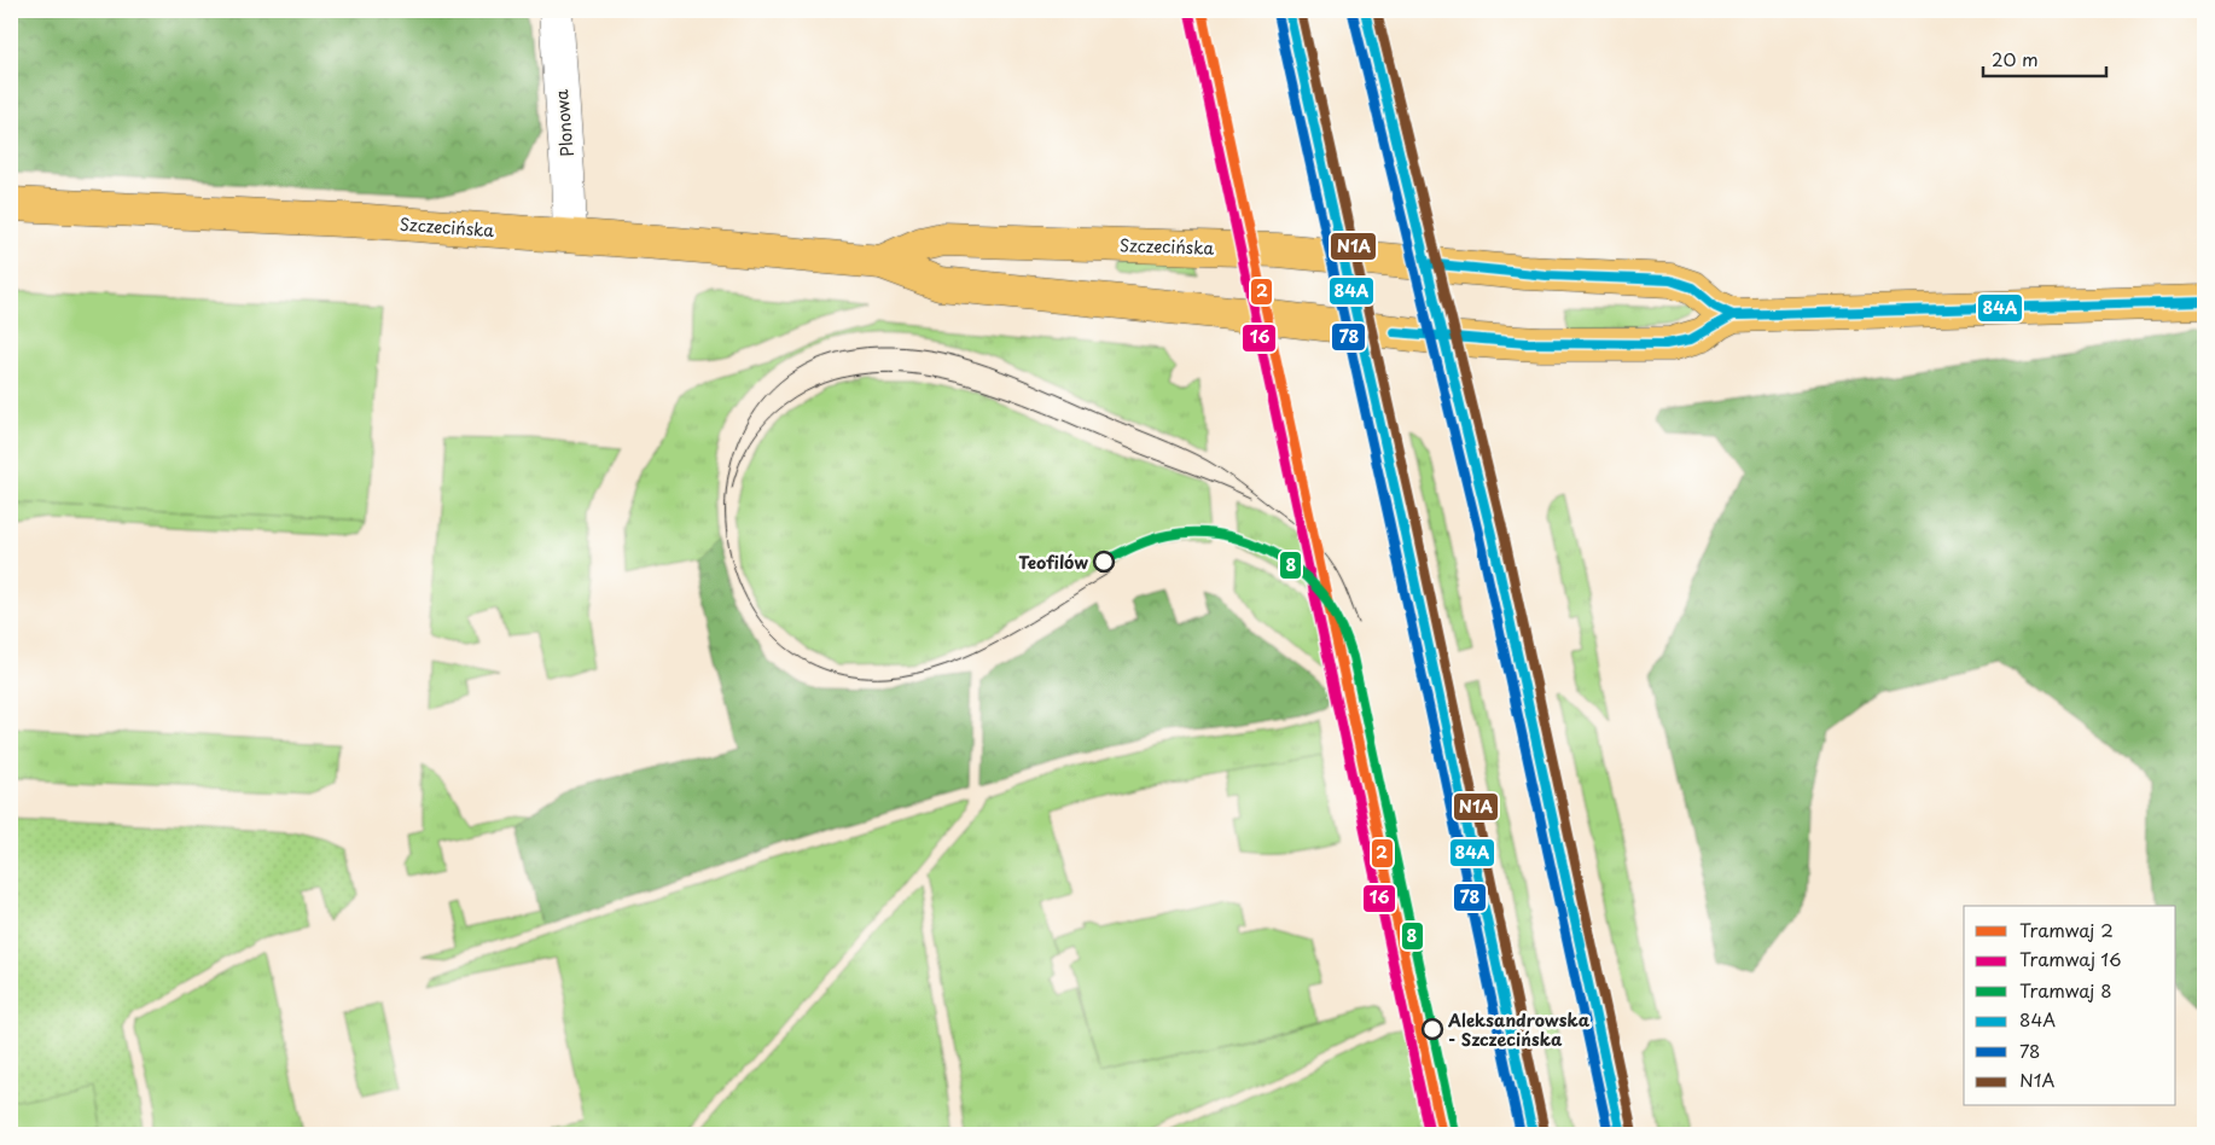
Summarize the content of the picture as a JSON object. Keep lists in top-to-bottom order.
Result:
{
  "streets": {
    "main road": ["Szczecińska"],
    "street": ["Plonowa"]
  },
  "crossings": [
    ["Plonowa", "Szczecińska"]
  ],
  "places": ["Teofilów", "Aleksandrowska - Szczecińska"],
  "lines": [
    "tram line 2",
    "transit line 84A",
    "transit line N1A",
    "tram line 16",
    "transit line 78",
    "tram line 8"
  ],
  "legend": [
    "Tramwaj 2",
    "Tramwaj 16",
    "Tramwaj 8",
    "84A",
    "78",
    "N1A"
  ],
  "scale_bar": "20 m"
}
